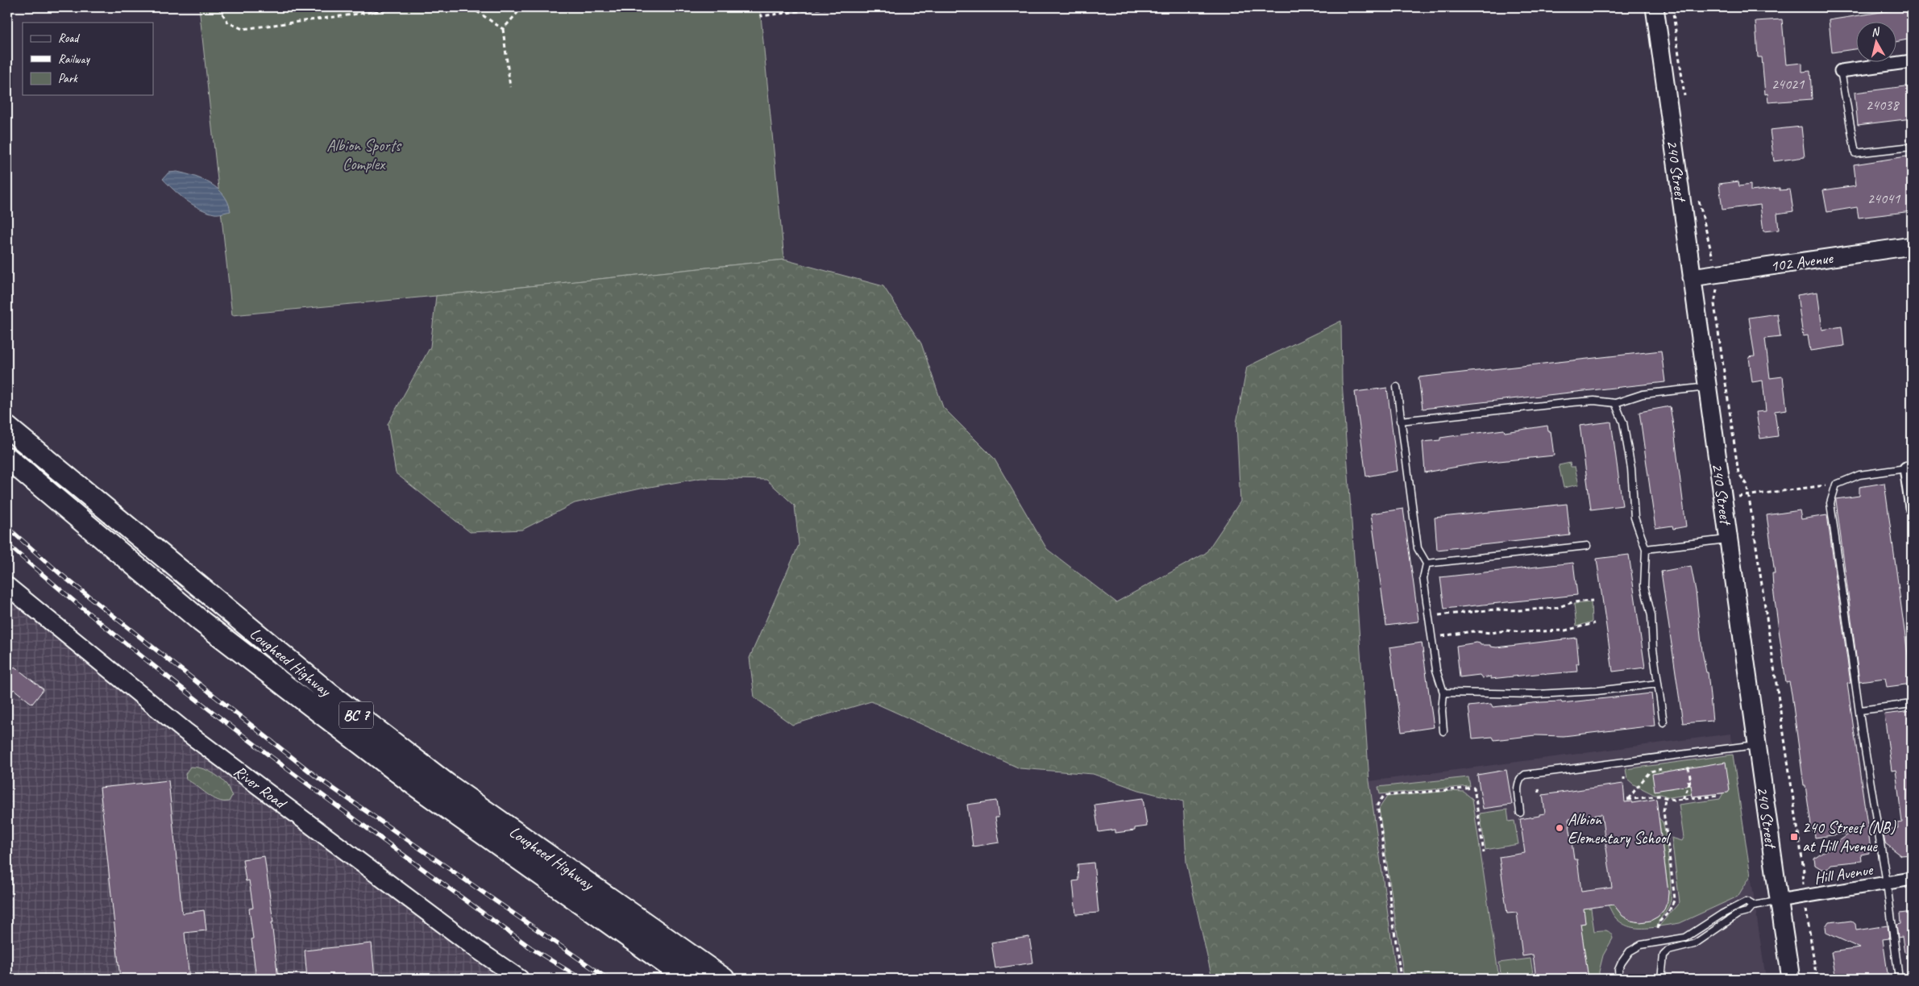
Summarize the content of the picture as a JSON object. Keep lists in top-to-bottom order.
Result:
{
  "streets": {
    "highway": ["Lougheed Highway", "BC 7"],
    "main road": ["240 Street", "102 Avenue", "River Road"],
    "street": ["Hill Avenue"]
  },
  "crossings": [
    ["240 Street", "102 Avenue"],
    ["240 Street", "Hill Avenue"]
  ],
  "parks": ["Albion Sports Complex"],
  "places": {
    "other": ["Albion Elementary School"],
    "transit": ["240 Street (NB) at Hill Avenue"]
  },
  "house_numbers": ["24021", "24038", "24041"],
  "legend": ["Road", "Railway", "Park"],
  "north": "top"
}
